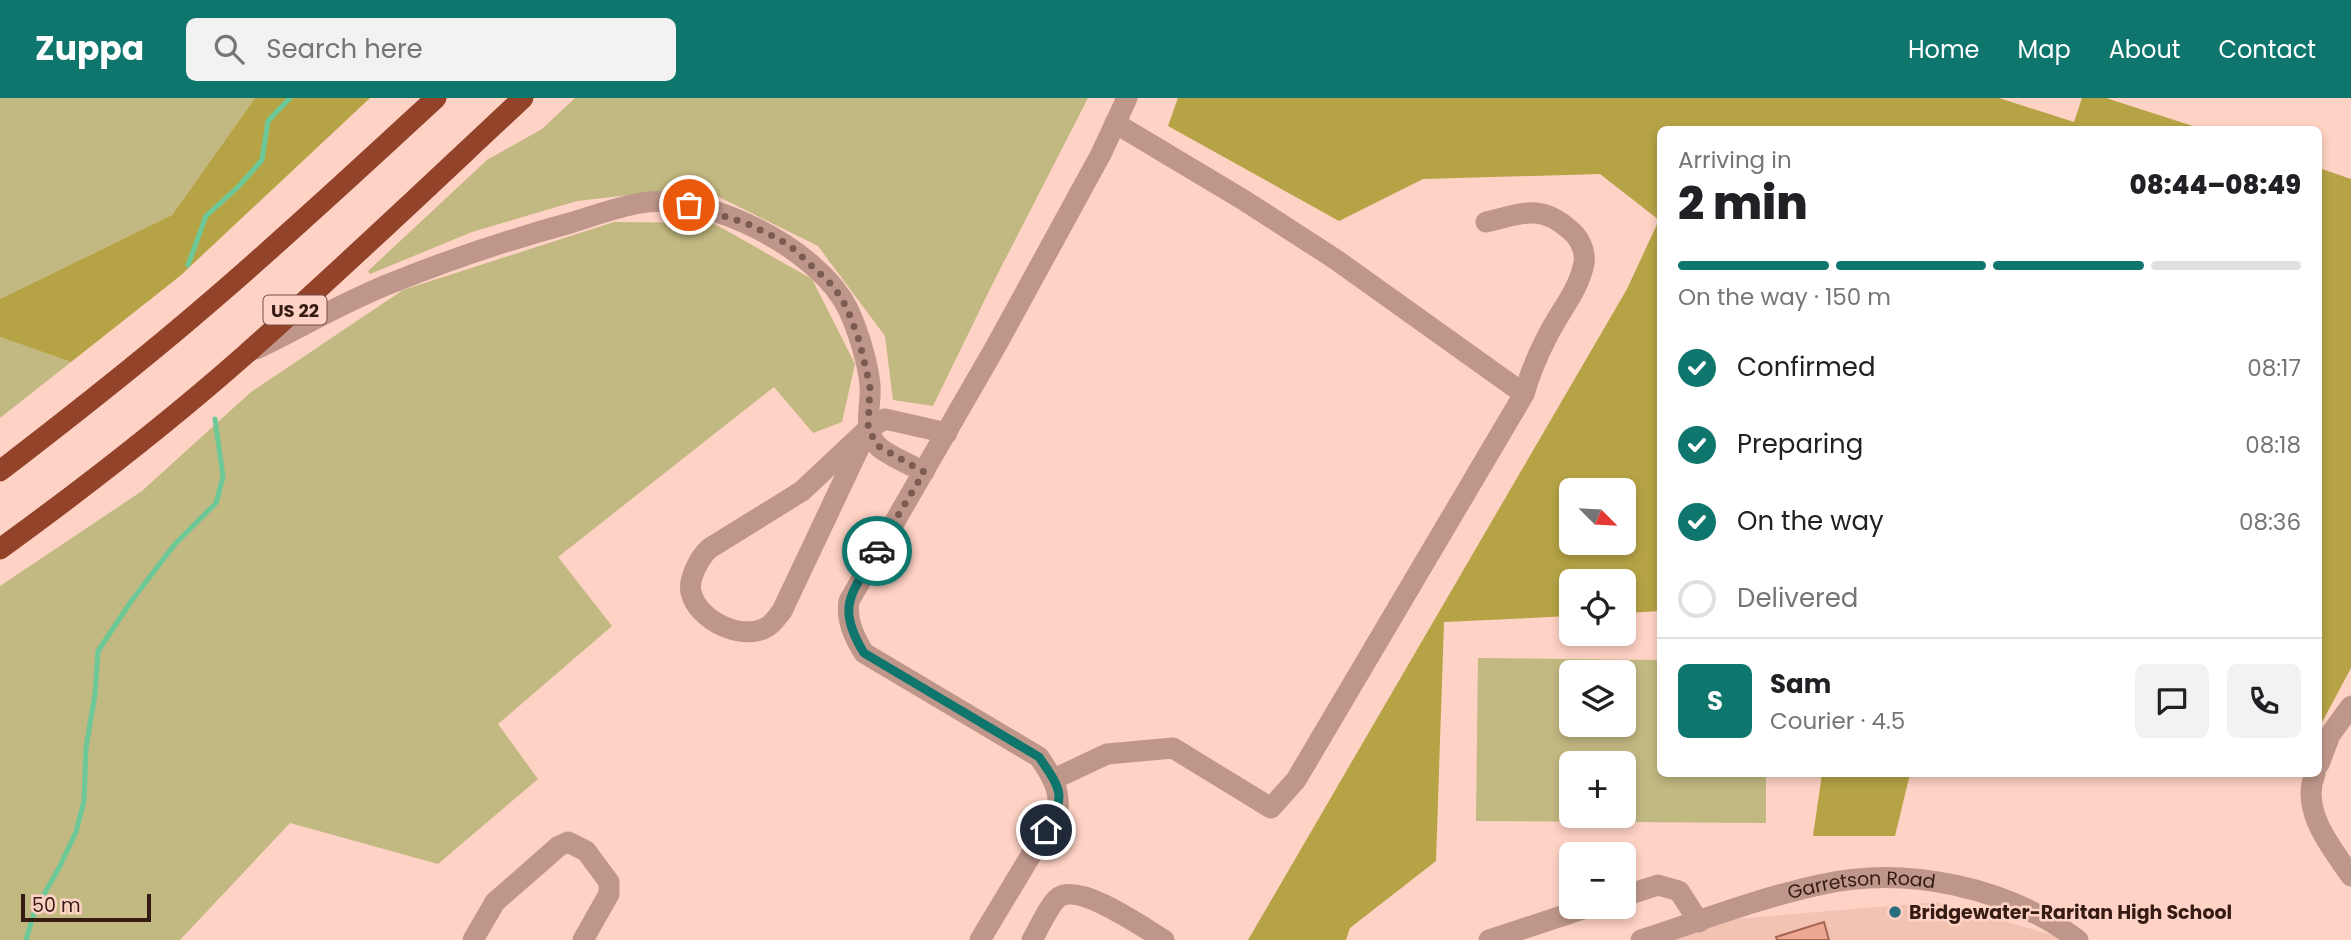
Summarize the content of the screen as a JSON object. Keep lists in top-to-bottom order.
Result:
{
  "streets": {
    "highway": ["US 22"],
    "street": ["Garretson Road"]
  },
  "places": ["Bridgewater-Raritan High School"],
  "scale_bar": "50 m",
  "north": "bottom right",
  "page": {
    "header": "Zuppa",
    "search": "Search here",
    "nav": [
      "Home",
      "Map",
      "About",
      "Contact"
    ],
    "heading": ["2 min", "Arriving in", "08:44–08:49"],
    "panel": ["Sam", "Courier · 4.5"],
    "bar": "On the way · 150 m",
    "list": [
      ["Confirmed", "08:17"],
      ["Preparing", "08:18"],
      ["On the way", "08:36"],
      "Delivered"
    ],
    "map_buttons": ["+", "−"],
    "round": "S",
    "scale": "50 m"
  }
}
